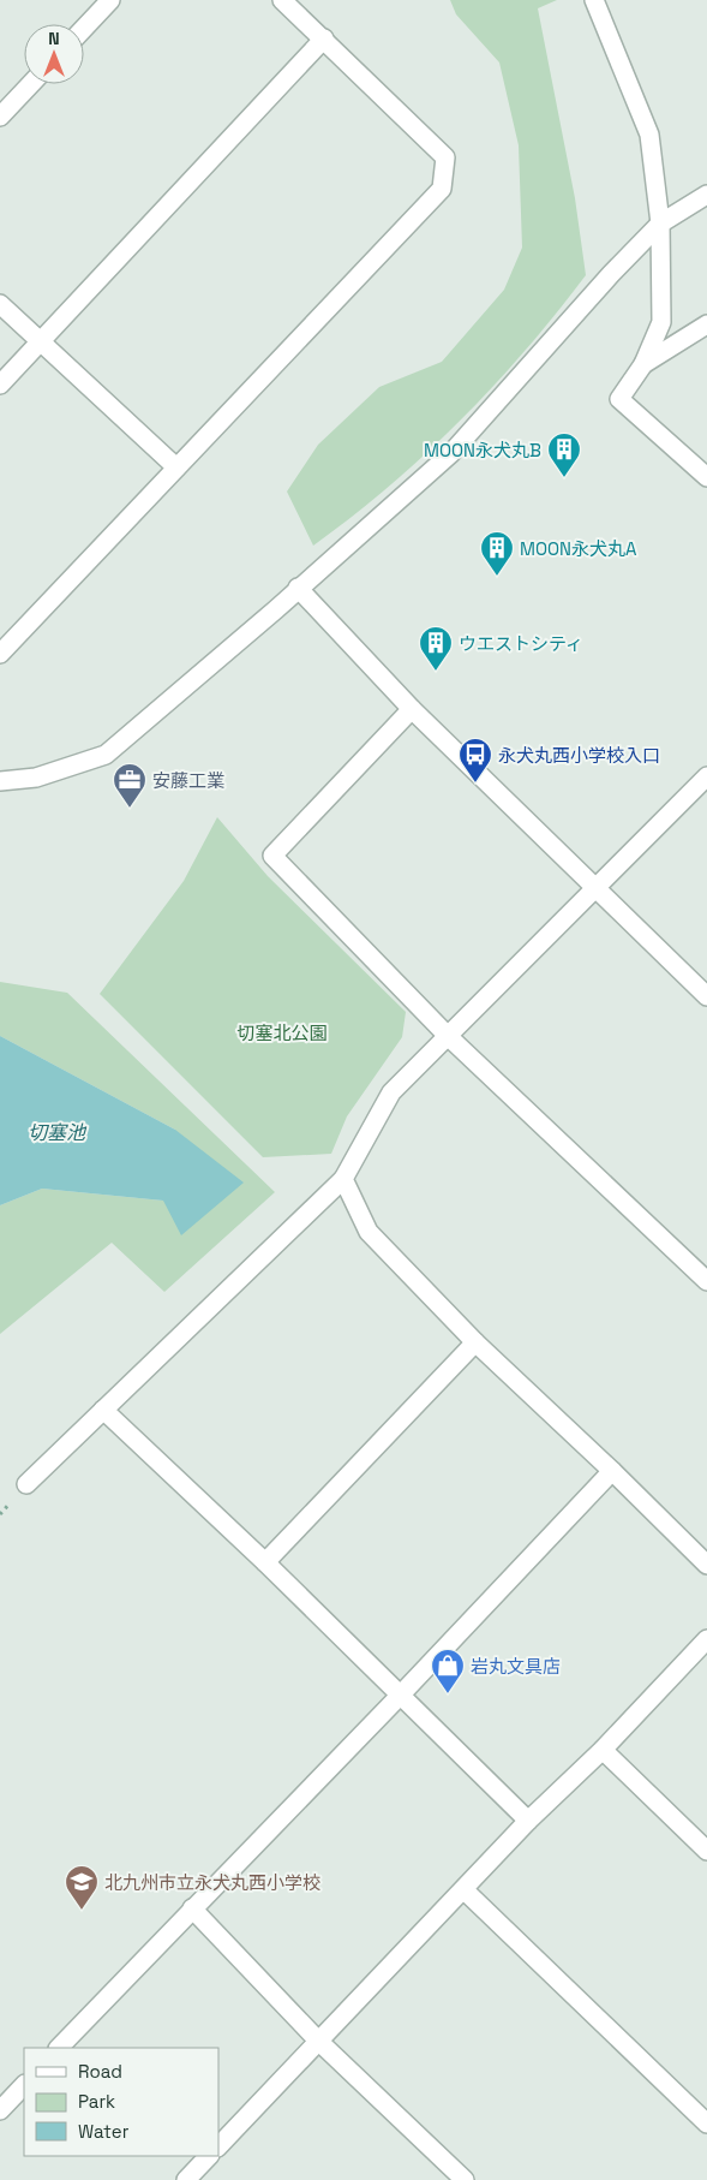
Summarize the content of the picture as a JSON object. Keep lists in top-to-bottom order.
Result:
{
  "water": ["切塞池"],
  "parks": ["切塞北公園"],
  "places": {
    "building": ["MOON永犬丸B", "MOON永犬丸A", "ウエストシティ"],
    "bus stop": ["永犬丸西小学校入口"],
    "office": ["安藤工業"],
    "shop": ["岩丸文具店"],
    "school or university": ["北九州市立永犬丸西小学校"]
  },
  "legend": ["Road", "Park", "Water"],
  "north": "top"
}
